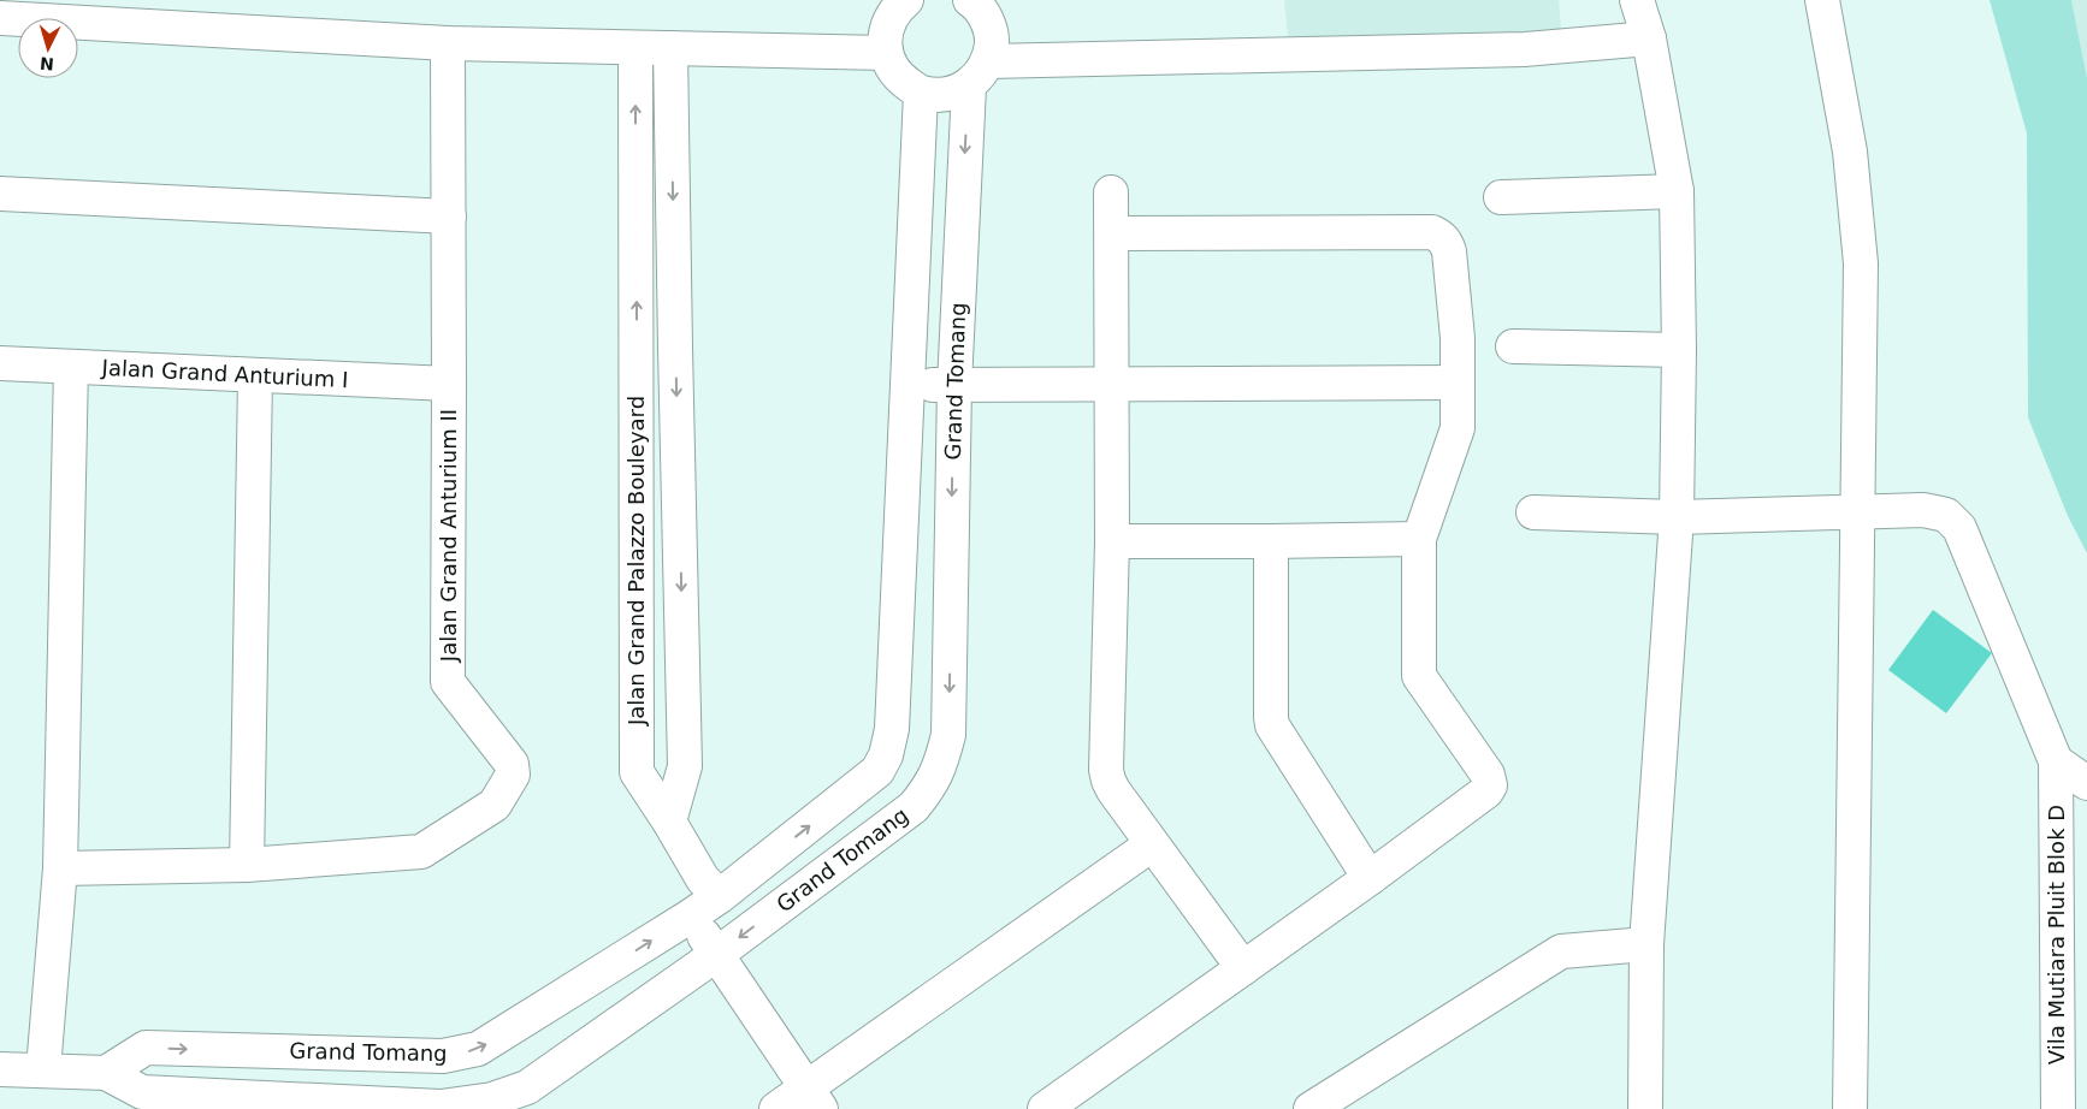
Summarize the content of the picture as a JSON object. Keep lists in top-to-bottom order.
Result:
{
  "streets": {
    "street": [
      "Jalan Grand Anturium I",
      "Grand Tomang",
      "Jalan Grand Anturium II",
      "Jalan Grand Palazzo Bouleyard",
      "Vila Mutiara Pluit Blok D"
    ]
  },
  "crossings": [
    ["Jalan Grand Anturium I", "Jalan Grand Anturium II"]
  ],
  "north": "bottom"
}
